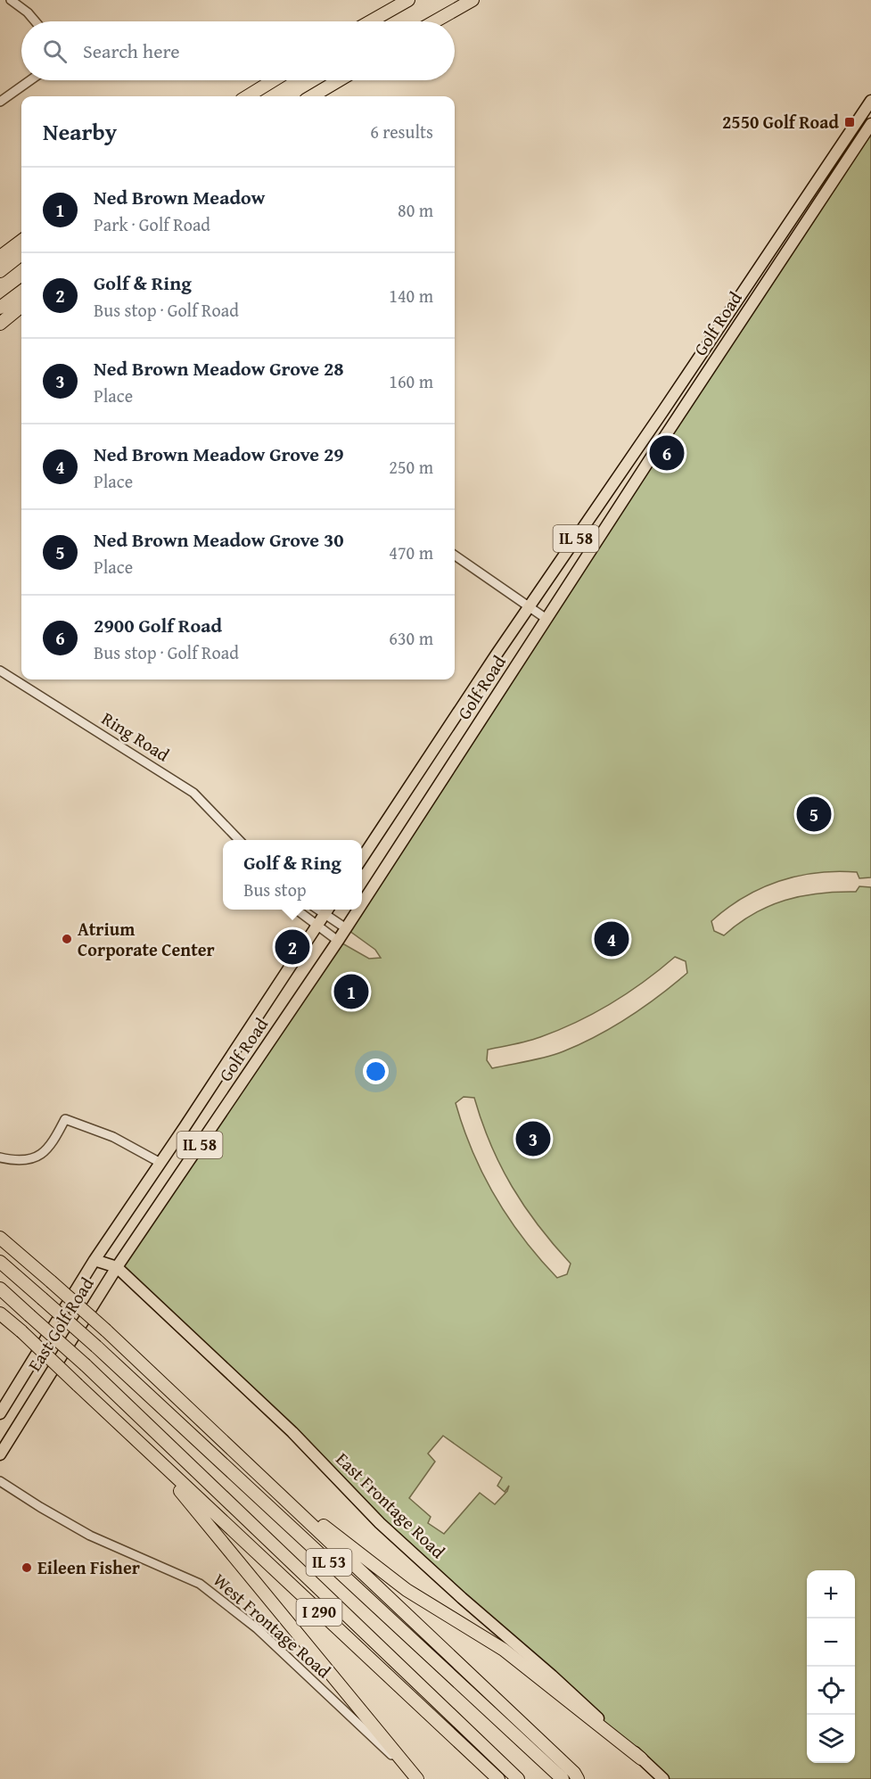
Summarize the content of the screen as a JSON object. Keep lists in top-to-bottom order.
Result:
{
  "streets": {
    "highway": ["IL 53", "I 290"],
    "main road": [
      "Golf Road",
      "IL 58",
      "East Golf Road",
      "East Frontage Road"
    ],
    "street": ["Ring Road", "West Frontage Road"]
  },
  "crossings": [
    ["Golf Road", "East Golf Road"],
    ["Golf Road", "East Frontage Road"],
    ["East Golf Road", "East Frontage Road"]
  ],
  "places": {
    "transit": ["2550 Golf Road"],
    "other": ["Atrium Corporate Center", "Eileen Fisher"]
  },
  "page": {
    "search": "Search here",
    "heading": ["Nearby", "6 results"],
    "list": [
      {
        "mark": "1",
        "name": "Ned Brown Meadow",
        "note": "Park · Golf Road",
        "value": "80 m"
      },
      {
        "mark": "2",
        "name": "Golf & Ring",
        "note": "Bus stop · Golf Road",
        "value": "140 m"
      },
      {
        "mark": "3",
        "name": "Ned Brown Meadow Grove 28",
        "note": "Place",
        "value": "160 m"
      },
      {
        "mark": "4",
        "name": "Ned Brown Meadow Grove 29",
        "note": "Place",
        "value": "250 m"
      },
      {
        "mark": "5",
        "name": "Ned Brown Meadow Grove 30",
        "note": "Place",
        "value": "470 m"
      },
      {
        "mark": "6",
        "name": "2900 Golf Road",
        "note": "Bus stop · Golf Road",
        "value": "630 m"
      }
    ],
    "pins": [
      "6",
      "5",
      "4",
      "2",
      "1",
      "3"
    ],
    "popup": ["Golf & Ring", "Bus stop"],
    "map_buttons": ["+", "−"]
  }
}
